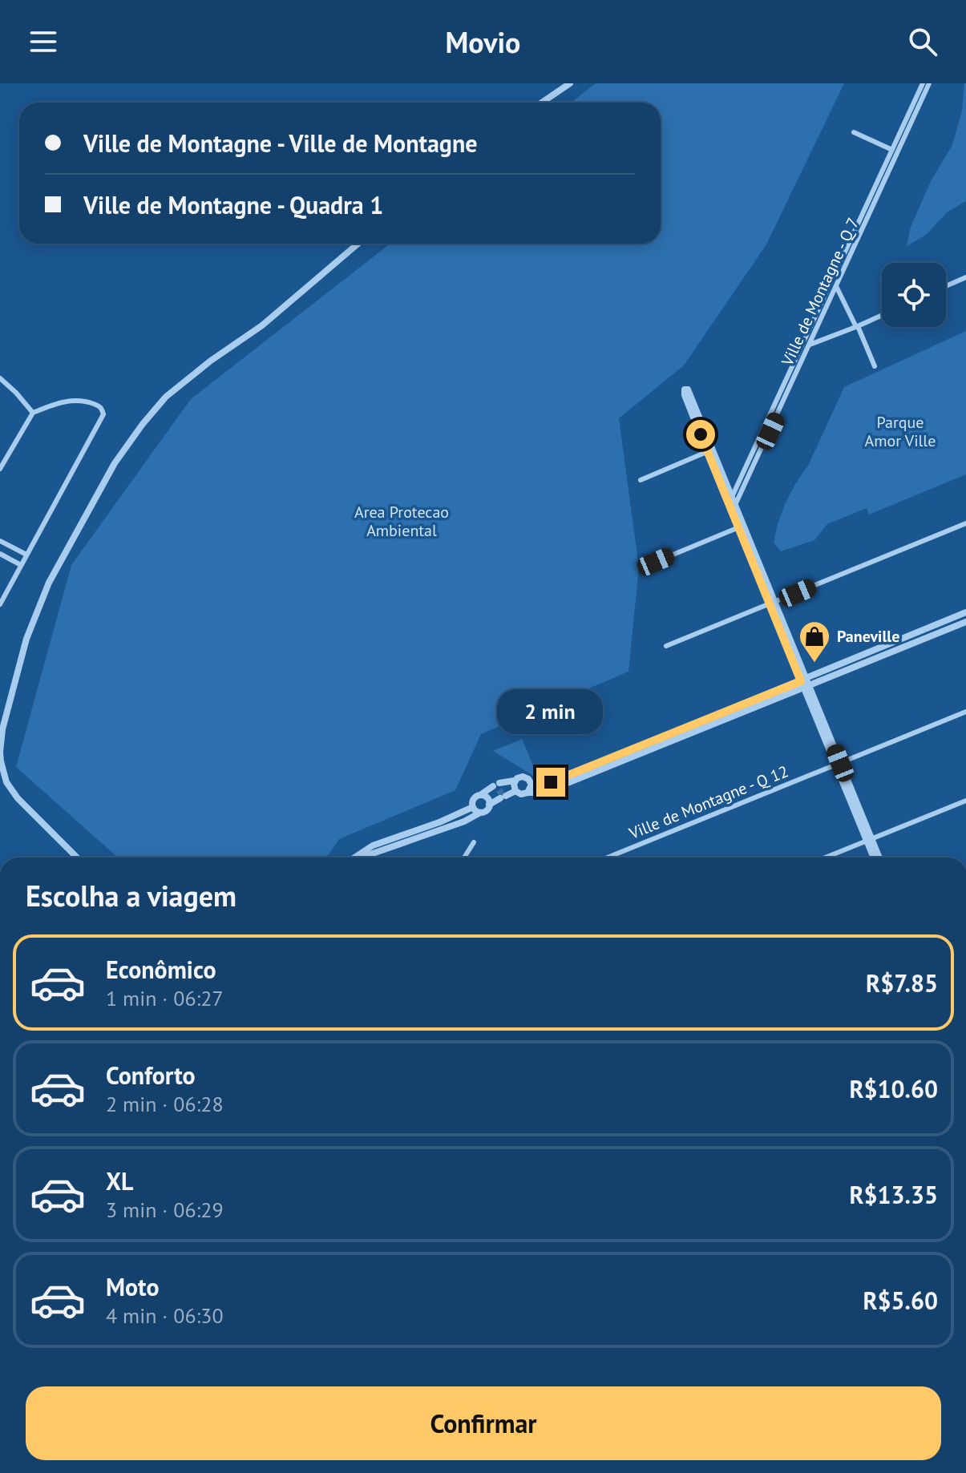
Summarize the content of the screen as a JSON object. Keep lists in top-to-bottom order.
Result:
{
  "streets": {
    "street": ["Ville de Montagne - Q 7", "Ville de Montagne - Q 12"]
  },
  "parks": ["Parque Amor Ville", "Area Protecao Ambiental"],
  "places": {
    "shop": ["Paneville"]
  },
  "page": {
    "header": "Movio",
    "banner": ["Ville de Montagne - Ville de Montagne", "Ville de Montagne - Quadra 1"],
    "bubble": "2 min",
    "heading": "Escolha a viagem",
    "list": [
      {
        "name": "Econômico",
        "note": "1 min · 06:27",
        "value": "R$7.85"
      },
      {
        "name": "Conforto",
        "note": "2 min · 06:28",
        "value": "R$10.60"
      },
      {
        "name": "XL",
        "note": "3 min · 06:29",
        "value": "R$13.35"
      },
      {
        "name": "Moto",
        "note": "4 min · 06:30",
        "value": "R$5.60"
      }
    ],
    "buttons": "Confirmar"
  }
}
